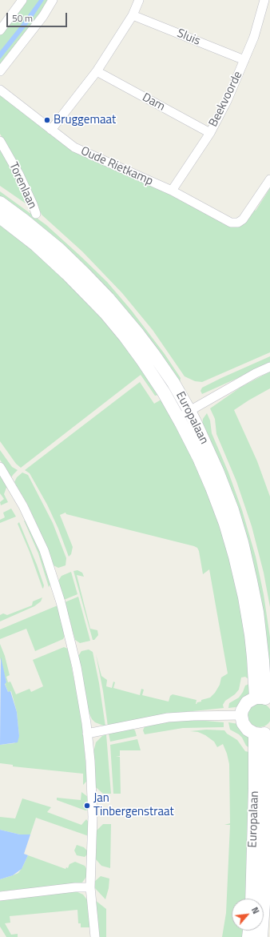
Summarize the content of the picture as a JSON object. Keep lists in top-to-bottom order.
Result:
{
  "streets": {
    "street": [
      "Sluis",
      "Beekvoorde",
      "Dam",
      "Oude Rietkamp",
      "Torenlaan",
      "Europalaan"
    ]
  },
  "crossings": [
    ["Sluis", "Beekvoorde"],
    ["Beekvoorde", "Dam"],
    ["Beekvoorde", "Oude Rietkamp"]
  ],
  "places": ["Bruggemaat", "Jan Tinbergenstraat"],
  "scale_bar": "50 m",
  "north": "top right"
}
